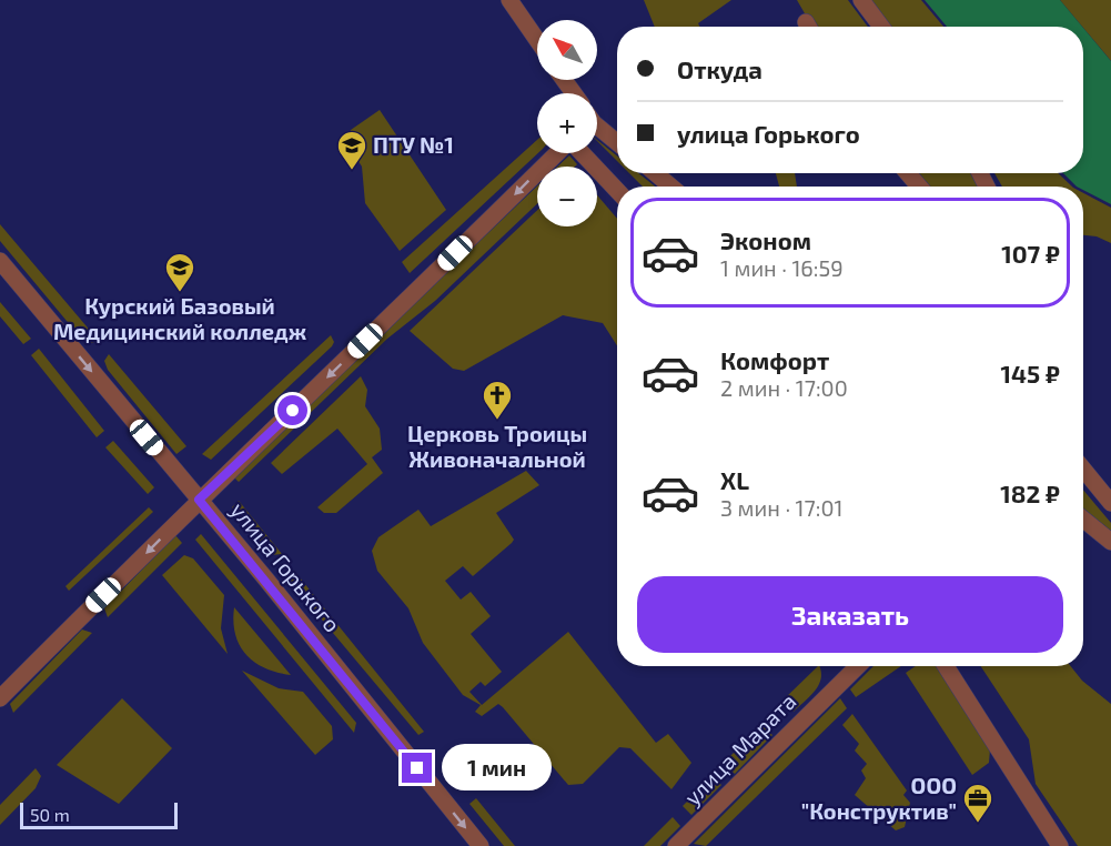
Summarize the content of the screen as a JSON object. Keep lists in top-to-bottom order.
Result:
{
  "streets": {
    "street": ["улица Горького", "улица Марата"]
  },
  "one_way": ["улица Горького"],
  "places": {
    "school or university": ["ПТУ №1", "Курский Базовый Медицинский колледж"],
    "church": ["Церковь Троицы Живоначальной"],
    "office": ["ООО \"Конструктив\""]
  },
  "scale_bar": "50 m",
  "north": "top left",
  "page": {
    "map_buttons": ["+", "−"],
    "banner": ["Откуда", "улица Горького"],
    "list": [
      {
        "name": "Эконом",
        "note": "1 мин · 16:59",
        "value": "107 ₽"
      },
      {
        "name": "Комфорт",
        "note": "2 мин · 17:00",
        "value": "145 ₽"
      },
      {
        "name": "XL",
        "note": "3 мин · 17:01",
        "value": "182 ₽"
      }
    ],
    "buttons": "Заказать",
    "bubble": "1 мин",
    "scale": "50 m"
  }
}
